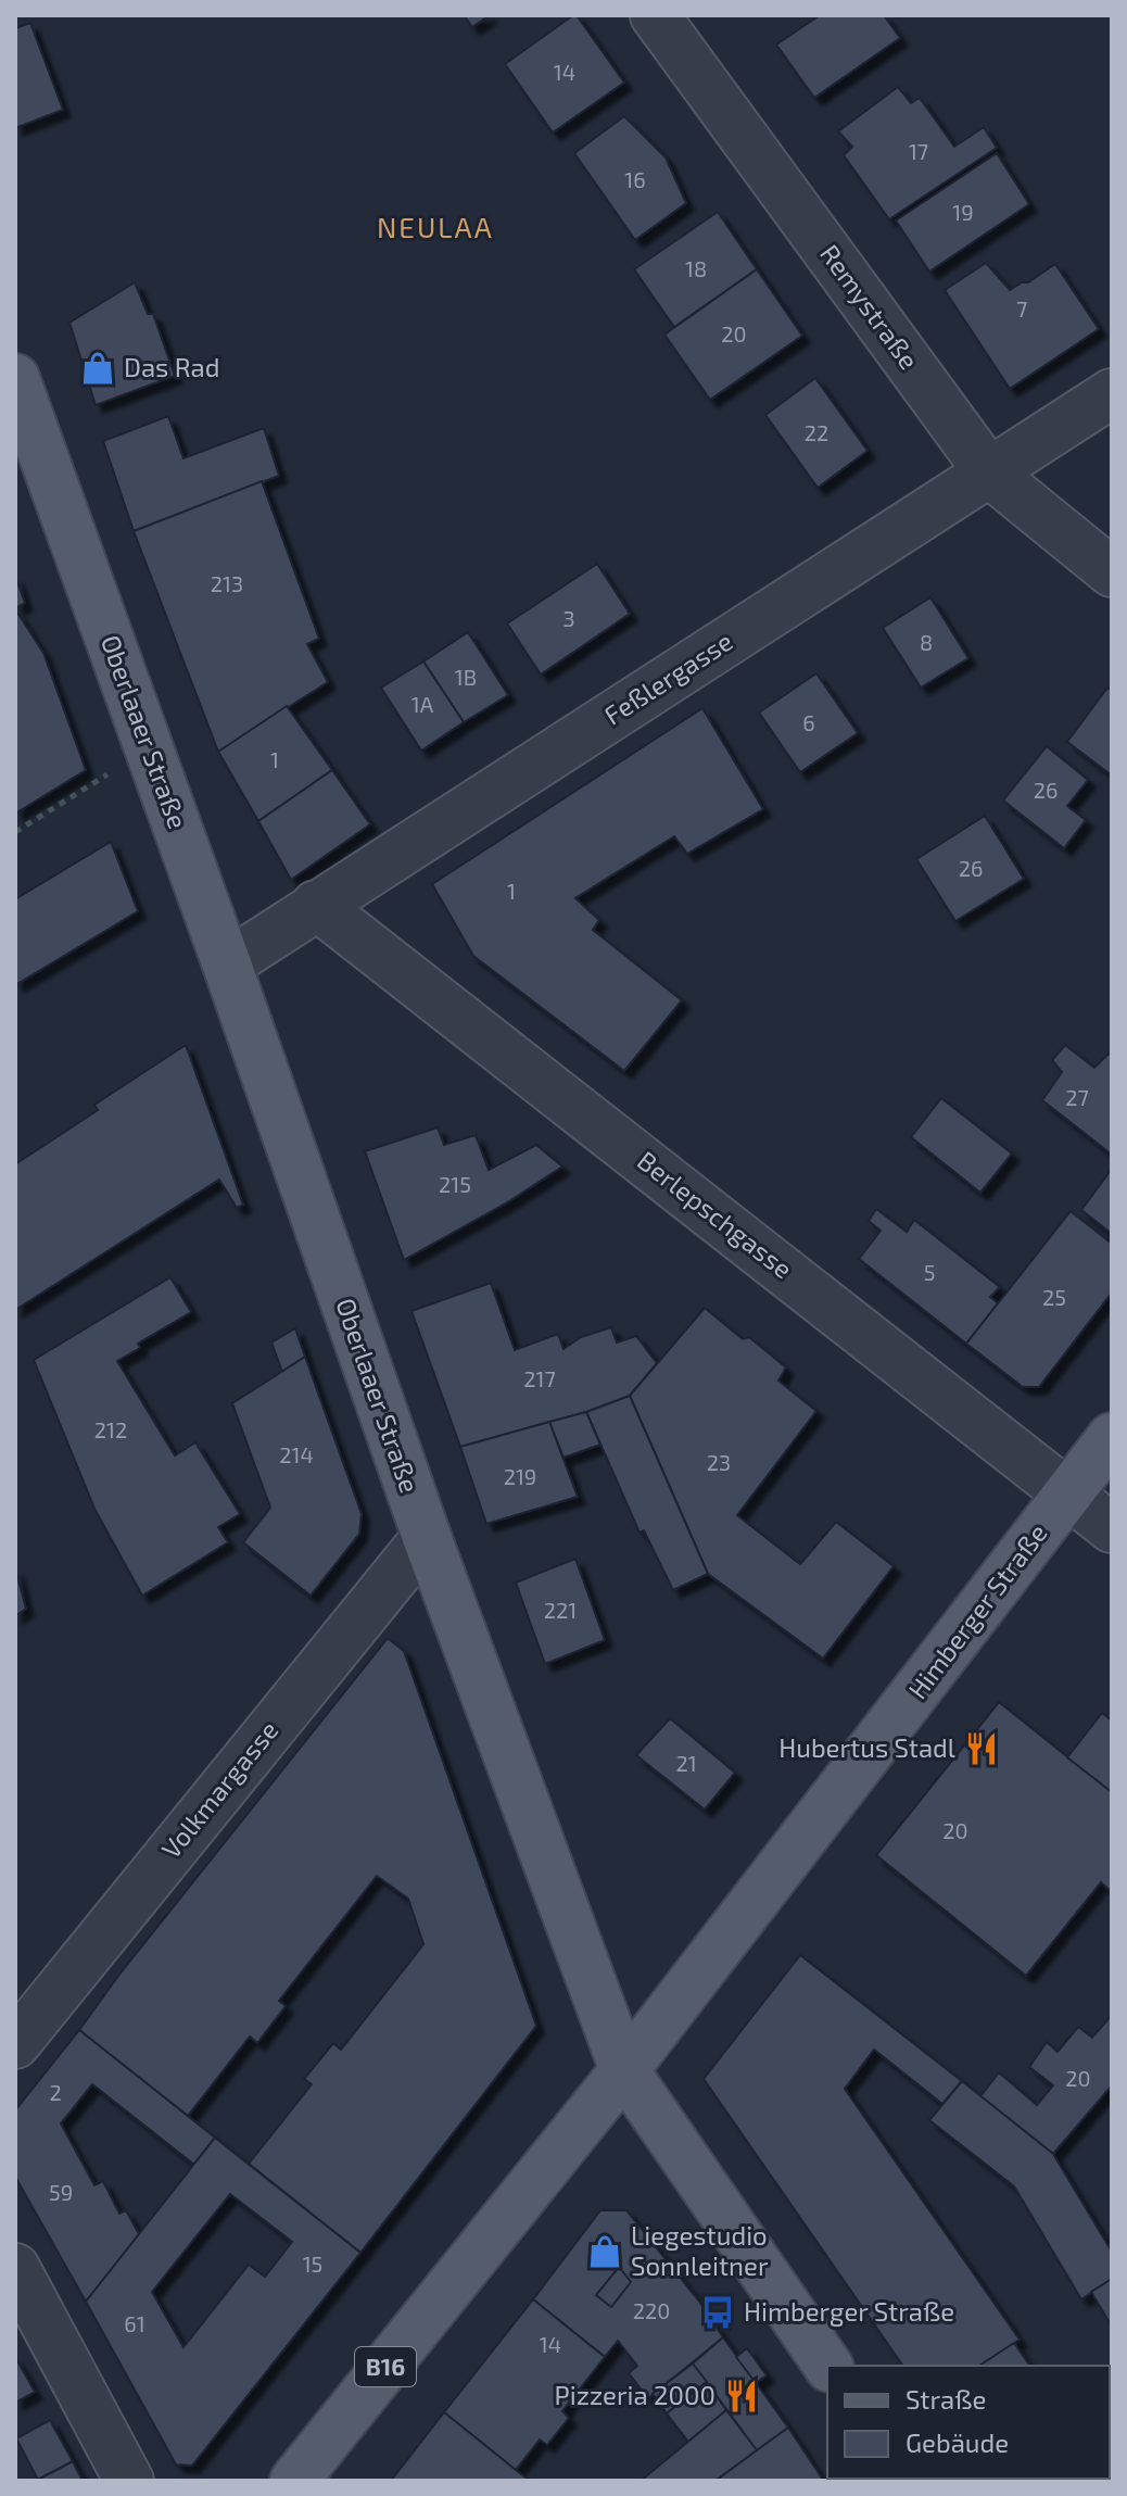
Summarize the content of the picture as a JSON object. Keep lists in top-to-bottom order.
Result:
{
  "streets": {
    "main road": ["Oberlaaer Straße", "Himberger Straße", "B16"],
    "street": [
      "Remystraße",
      "Feßlergasse",
      "Berlepschgasse",
      "Volkmargasse"
    ]
  },
  "crossings": [
    ["Remystraße", "Feßlergasse"],
    ["Feßlergasse", "Oberlaaer Straße"],
    ["Feßlergasse", "Berlepschgasse"],
    ["Oberlaaer Straße", "Himberger Straße"],
    ["Oberlaaer Straße", "Volkmargasse"],
    ["Berlepschgasse", "Himberger Straße"]
  ],
  "districts": ["NEULAA"],
  "places": {
    "shop": ["Das Rad", "Liegestudio Sonnleitner"],
    "restaurant": ["Hubertus Stadl", "Pizzeria 2000"],
    "bus stop": ["Himberger Straße"]
  },
  "house_numbers": [
    "14",
    "17",
    "16",
    "19",
    "18",
    "7",
    "20",
    "22",
    "213",
    "3",
    "8",
    "1B",
    "1A",
    "6",
    "1",
    "26",
    "26",
    "1",
    "27",
    "215",
    "5",
    "25",
    "217",
    "212",
    "214",
    "23",
    "219",
    "221",
    "21",
    "20",
    "20",
    "2",
    "59",
    "15",
    "220",
    "61",
    "14"
  ],
  "legend": ["Straße", "Gebäude"]
}
